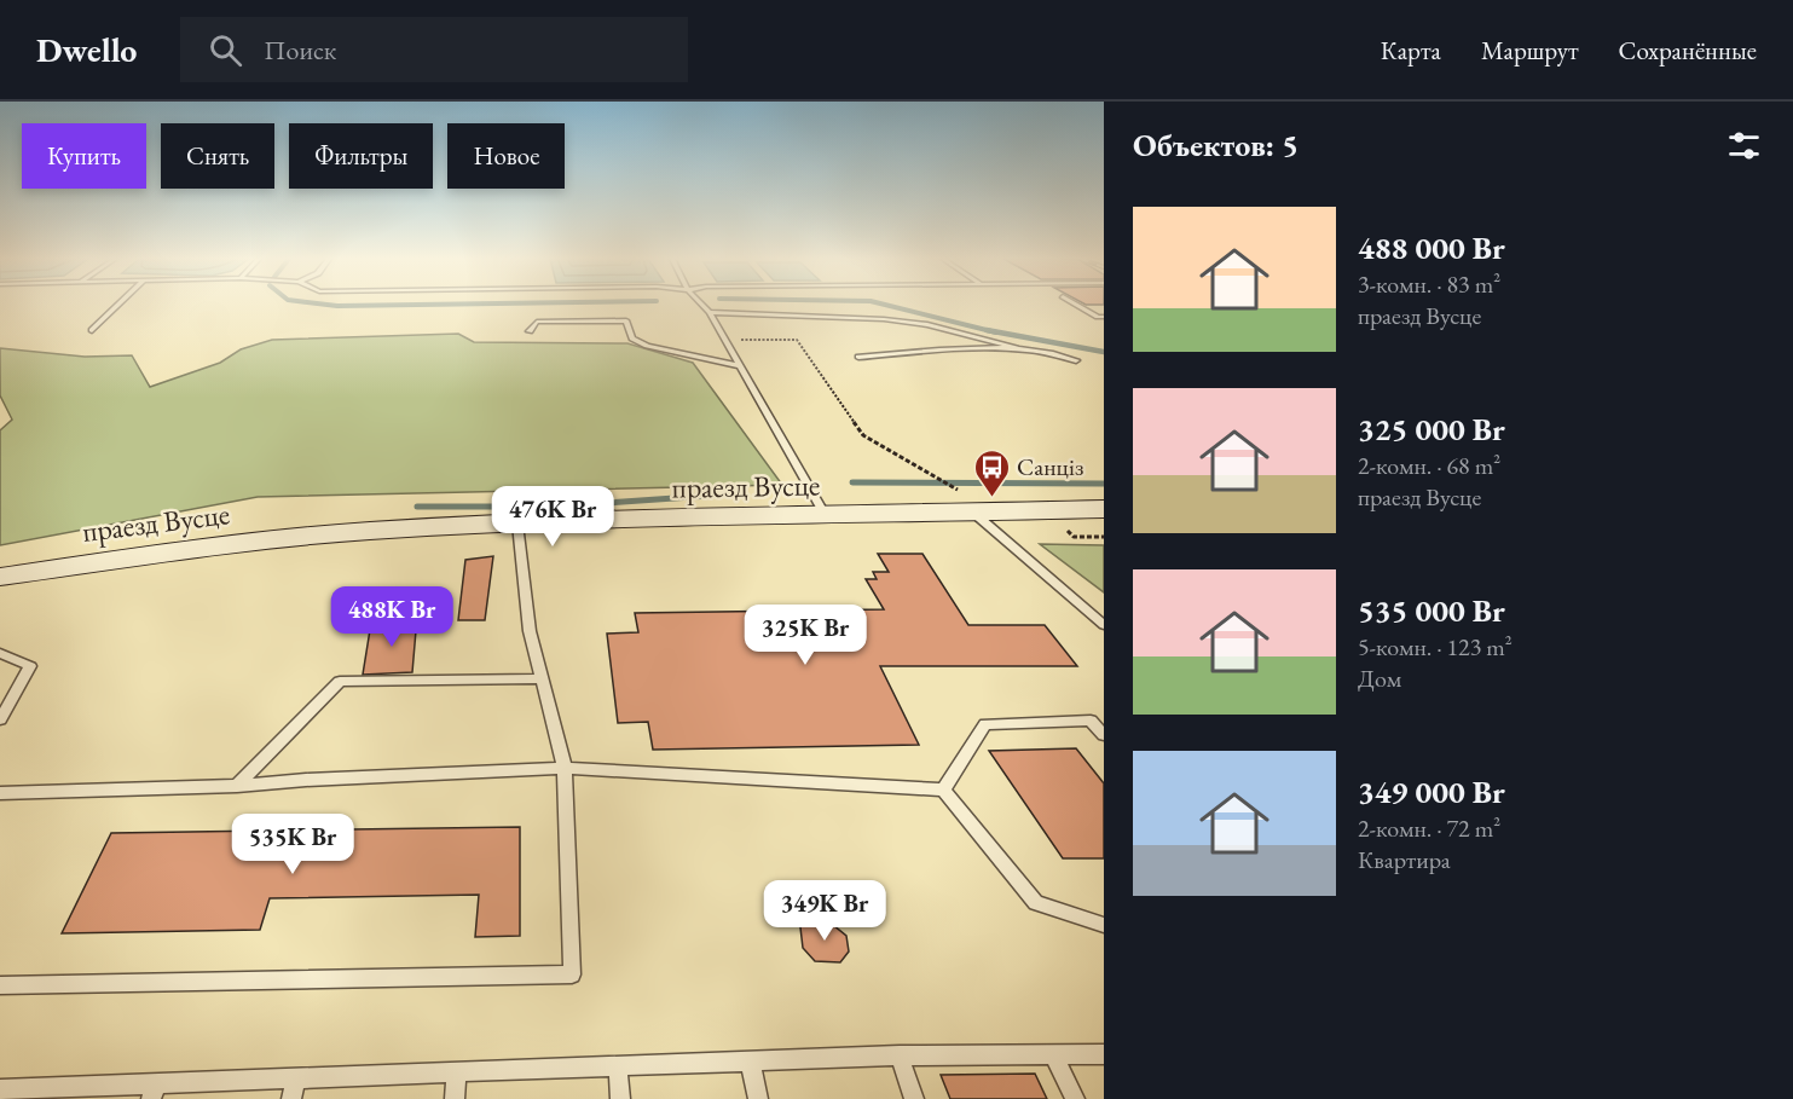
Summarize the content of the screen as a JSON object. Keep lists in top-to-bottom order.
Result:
{
  "streets": {
    "street": ["праезд Вусце"]
  },
  "places": {
    "bus stop": ["Санціз"]
  },
  "page": {
    "header": "Dwello",
    "search": "Поиск",
    "nav": ["Карта", "Маршрут", "Сохранённые"],
    "heading": "Объектов: 5",
    "chip": [
      "Купить",
      "Снять",
      "Фильтры",
      "Новое"
    ],
    "list": [
      {
        "name": "488 000 Br",
        "note": "3-комн. · 83 m² · праезд Вусце"
      },
      {
        "name": "325 000 Br",
        "note": "2-комн. · 68 m² · праезд Вусце"
      },
      {
        "name": "535 000 Br",
        "note": "5-комн. · 123 m² · Дом"
      },
      {
        "name": "349 000 Br",
        "note": "2-комн. · 72 m² · Квартира"
      }
    ],
    "price": [
      "476K Br",
      "488K Br",
      "325K Br",
      "535K Br",
      "349K Br"
    ]
  }
}
